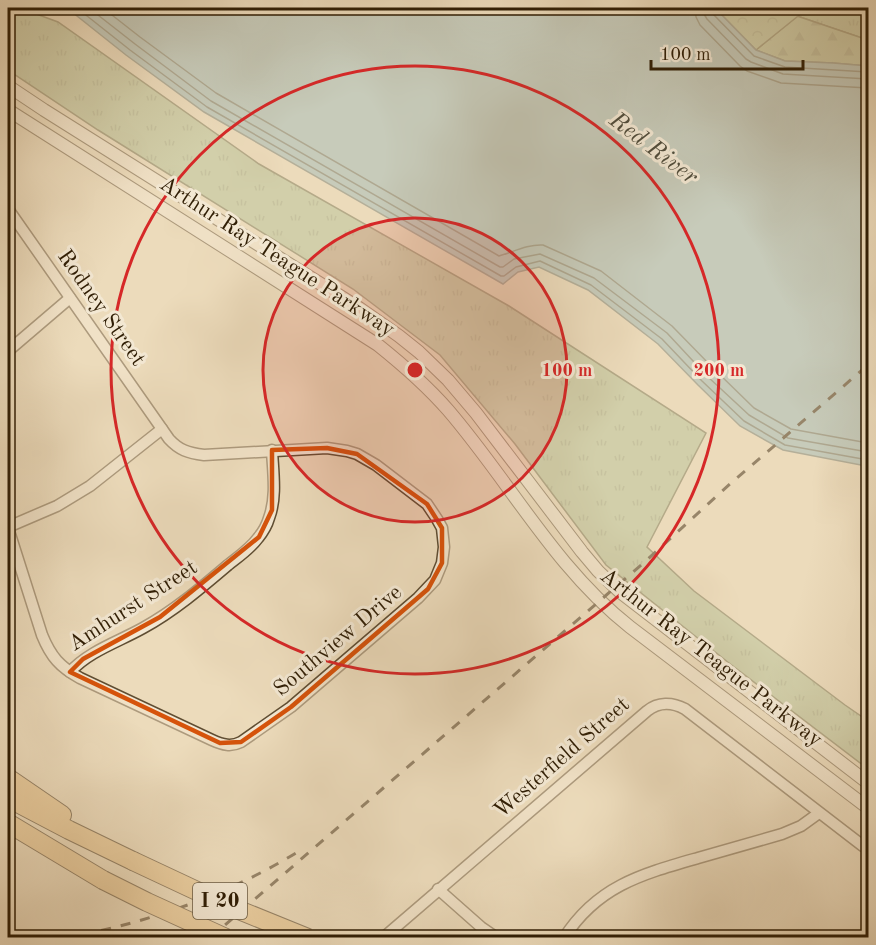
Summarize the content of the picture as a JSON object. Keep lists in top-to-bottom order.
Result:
{
  "streets": {
    "highway": ["I 20"],
    "street": [
      "Arthur Ray Teague Parkway",
      "Rodney Street",
      "Amhurst Street",
      "Southview Drive",
      "Westerfield Street"
    ]
  },
  "crossings": [
    ["Rodney Street", "Southview Drive"],
    ["Amhurst Street", "Southview Drive"]
  ],
  "water": ["Red River"],
  "scale_bar": "100 m",
  "rings": ["100 m", "200 m"]
}
